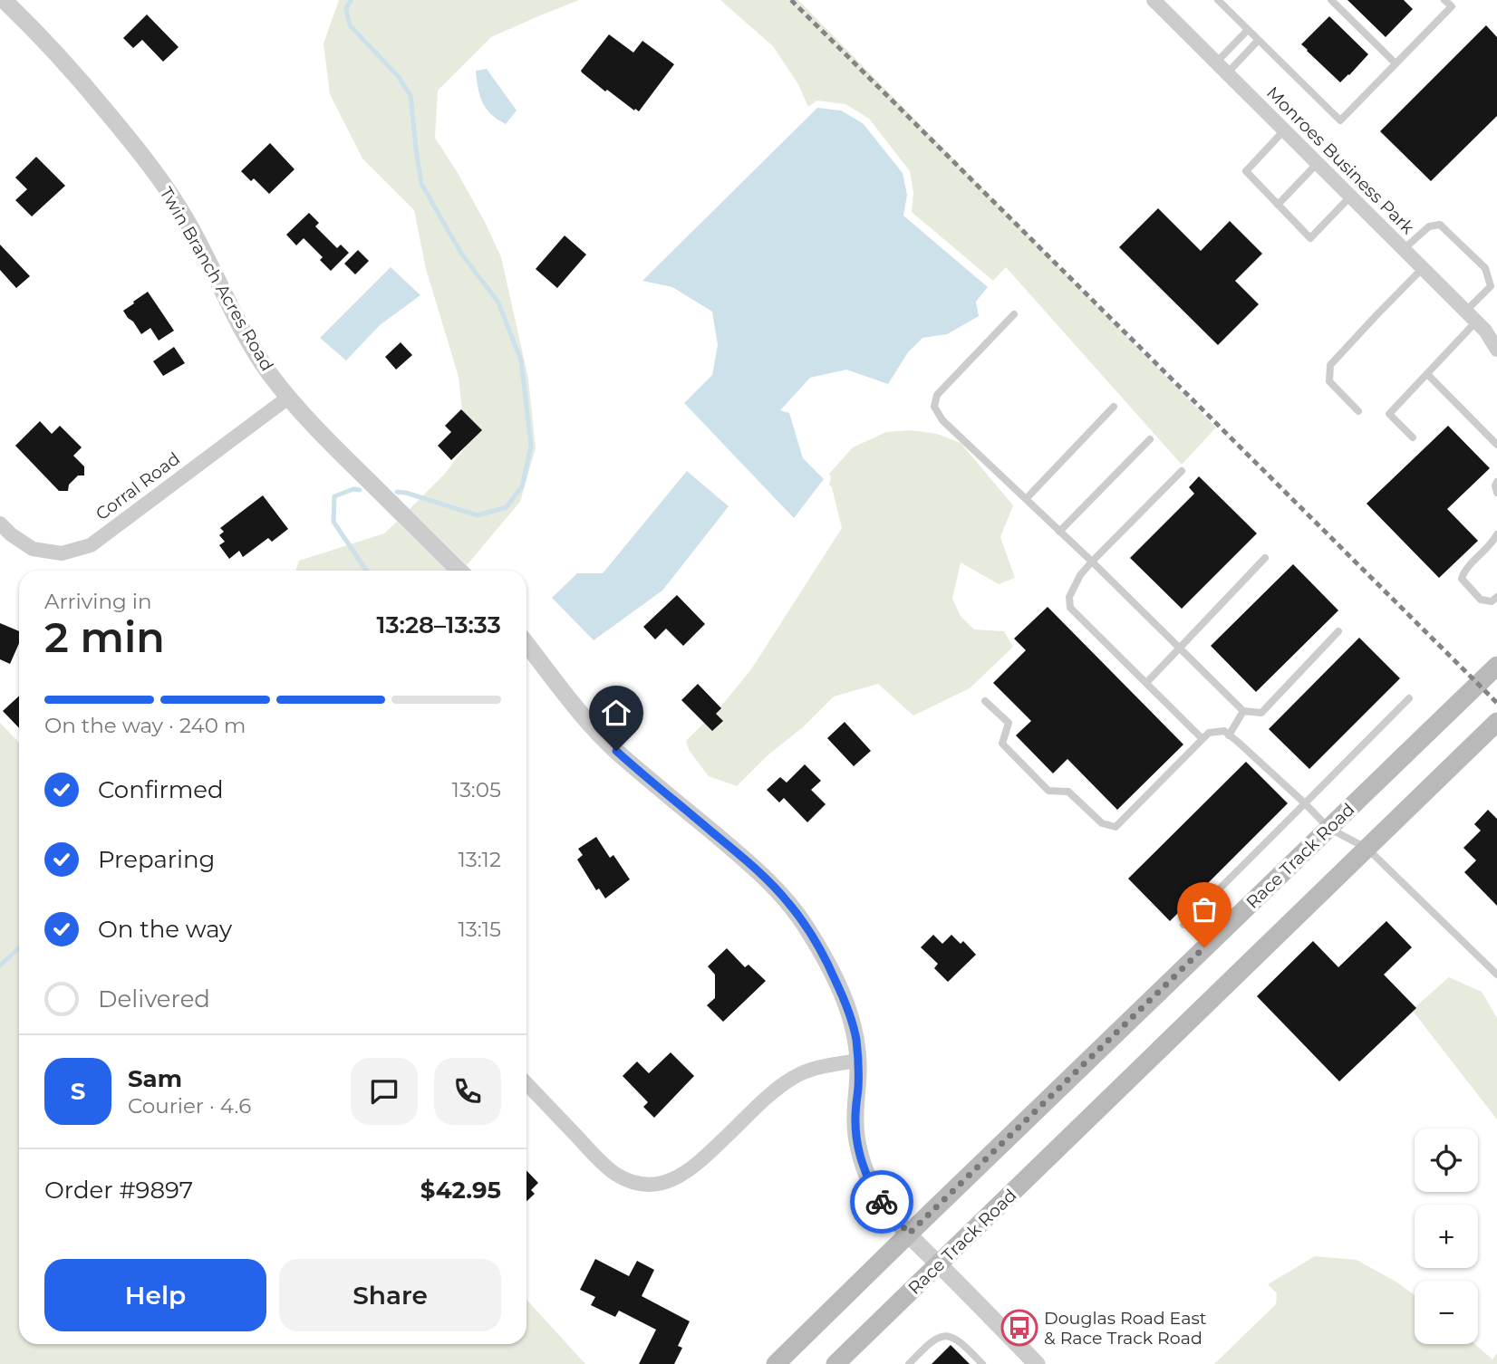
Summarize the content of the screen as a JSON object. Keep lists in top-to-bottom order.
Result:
{
  "streets": {
    "main road": ["Race Track Road"],
    "street": ["Monroes Business Park", "Twin Branch Acres Road", "Corral Road"]
  },
  "crossings": [
    ["Twin Branch Acres Road", "Corral Road"]
  ],
  "places": {
    "bus stop": ["Douglas Road East & Race Track Road"]
  },
  "page": {
    "heading": ["2 min", "Arriving in", "13:28–13:33"],
    "panel": [
      "Sam",
      "Courier · 4.6",
      "Order #9897",
      "$42.95"
    ],
    "bar": "On the way · 240 m",
    "list": [
      ["Confirmed", "13:05"],
      ["Preparing", "13:12"],
      ["On the way", "13:15"],
      "Delivered"
    ],
    "round": "S",
    "map_buttons": ["+", "−"],
    "buttons": ["Help", "Share"]
  }
}
